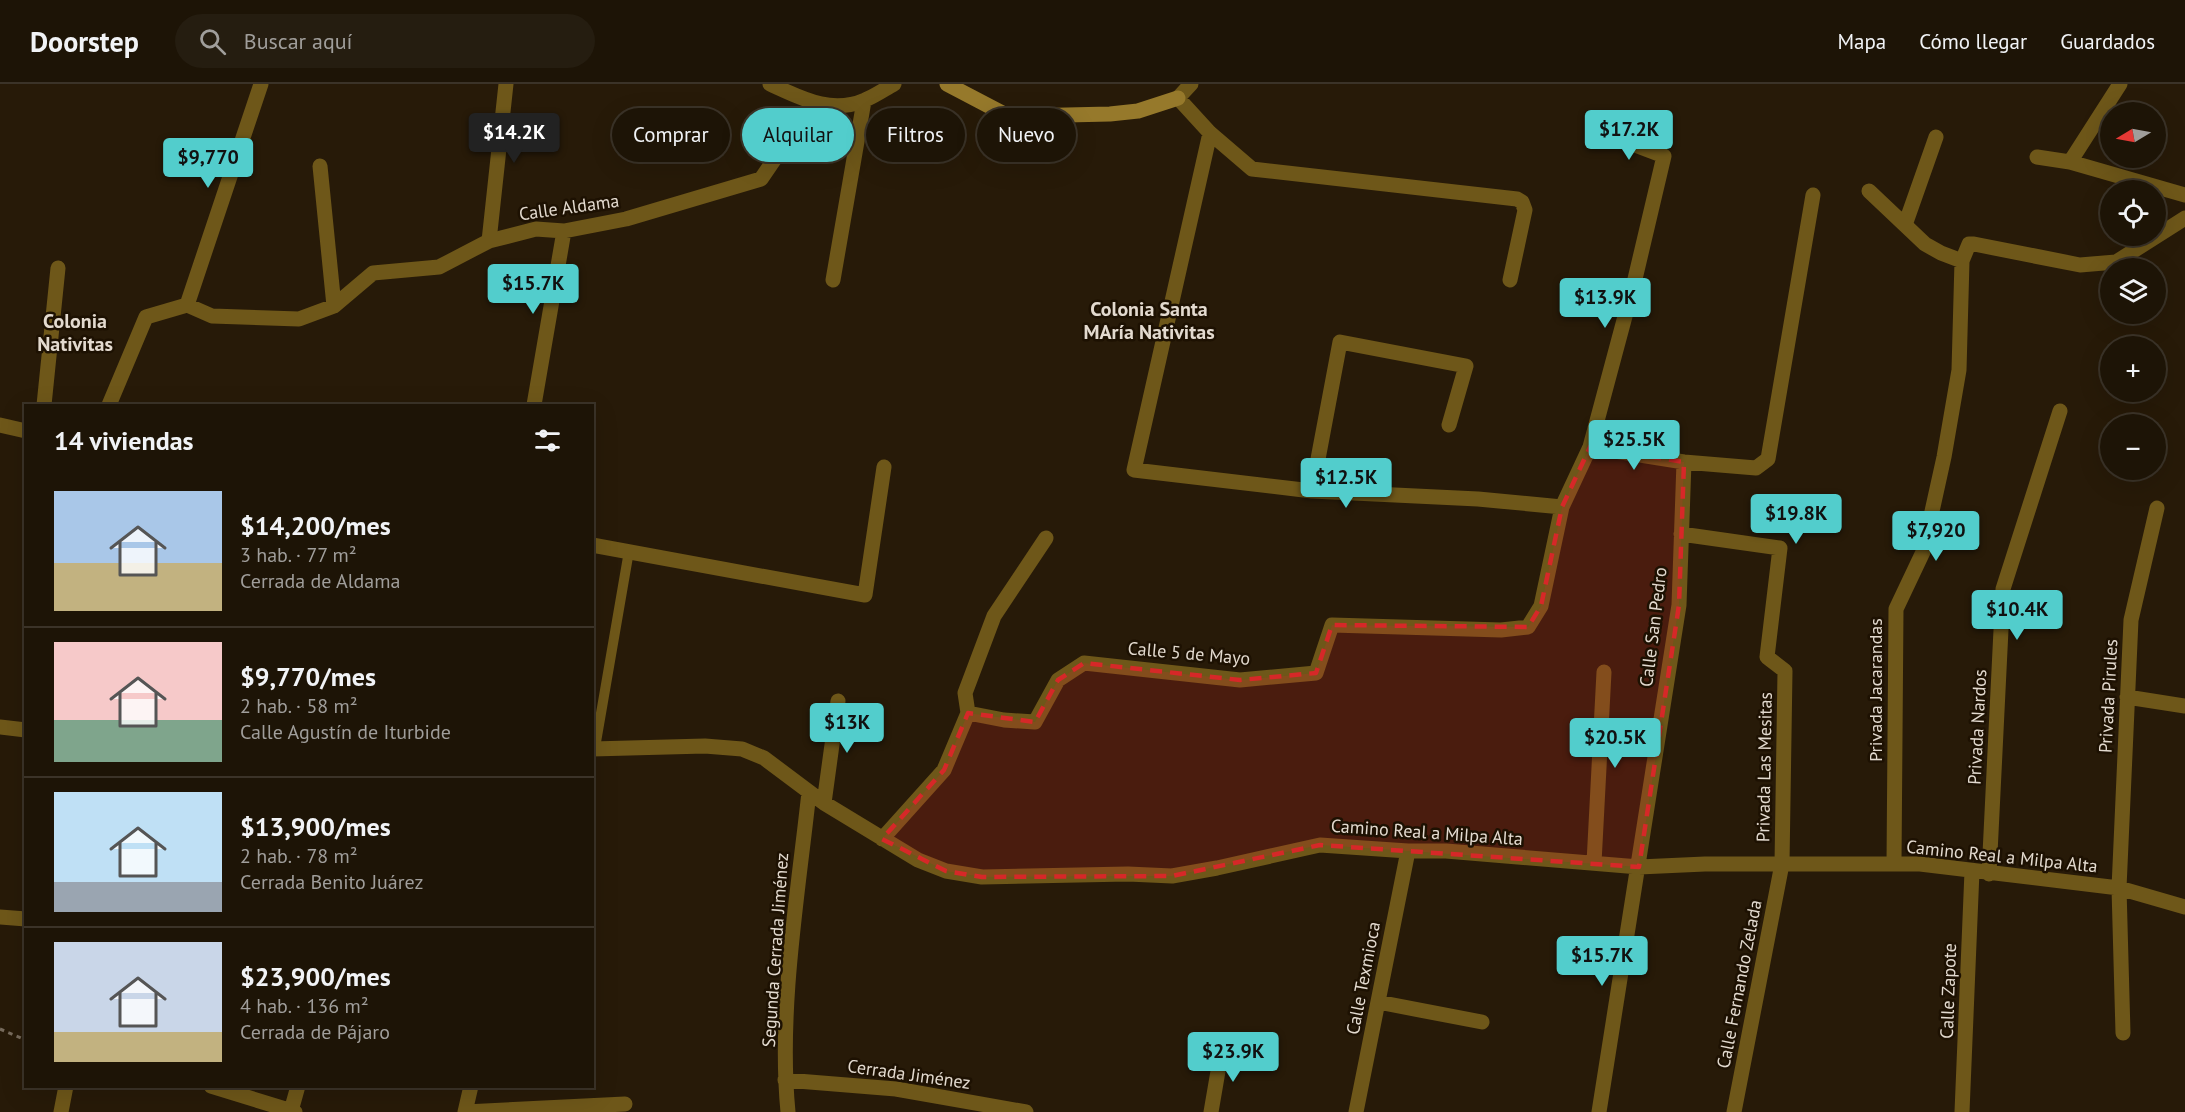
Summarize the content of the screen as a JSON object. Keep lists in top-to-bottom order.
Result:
{
  "streets": {
    "street": [
      "Calle Aldama",
      "Calle San Pedro",
      "Calle 5 de Mayo",
      "Privada Jacarandas",
      "Privada Pirules",
      "Privada Nardos",
      "Privada Las Mesitas",
      "Camino Real a Milpa Alta",
      "Segunda Cerrada Jiménez",
      "Calle Texmioca",
      "Calle Fernando Zelada",
      "Calle Zapote",
      "Cerrada Jiménez"
    ]
  },
  "crossings": [
    ["Calle San Pedro", "Privada Las Mesitas"],
    ["Calle San Pedro", "Camino Real a Milpa Alta"],
    ["Privada Jacarandas", "Camino Real a Milpa Alta"],
    ["Privada Pirules", "Camino Real a Milpa Alta"],
    ["Privada Nardos", "Camino Real a Milpa Alta"],
    ["Privada Las Mesitas", "Camino Real a Milpa Alta"],
    ["Privada Las Mesitas", "Calle Fernando Zelada"],
    ["Camino Real a Milpa Alta", "Segunda Cerrada Jiménez"],
    ["Camino Real a Milpa Alta", "Calle Texmioca"],
    ["Camino Real a Milpa Alta", "Calle Fernando Zelada"],
    ["Camino Real a Milpa Alta", "Calle Zapote"],
    ["Segunda Cerrada Jiménez", "Cerrada Jiménez"]
  ],
  "districts": ["Colonia Santa MAría Nativitas", "Colonia Nativitas"],
  "north": "left",
  "page": {
    "header": "Doorstep",
    "search": "Buscar aquí",
    "nav": ["Mapa", "Cómo llegar", "Guardados"],
    "map_buttons": ["+", "−"],
    "chip": [
      "Comprar",
      "Alquilar",
      "Filtros",
      "Nuevo"
    ],
    "price": [
      "$17.2K",
      "$14.2K",
      "$9,770",
      "$15.7K",
      "$13.9K",
      "$25.5K",
      "$12.5K",
      "$19.8K",
      "$7,920",
      "$10.4K",
      "$13K",
      "$20.5K",
      "$15.7K",
      "$23.9K"
    ],
    "heading": "14 viviendas",
    "list": [
      {
        "name": "$14,200/mes",
        "note": "3 hab. · 77 m² · Cerrada de Aldama"
      },
      {
        "name": "$9,770/mes",
        "note": "2 hab. · 58 m² · Calle Agustín de Iturbide"
      },
      {
        "name": "$13,900/mes",
        "note": "2 hab. · 78 m² · Cerrada Benito Juárez"
      },
      {
        "name": "$23,900/mes",
        "note": "4 hab. · 136 m² · Cerrada de Pájaro"
      }
    ]
  }
}
